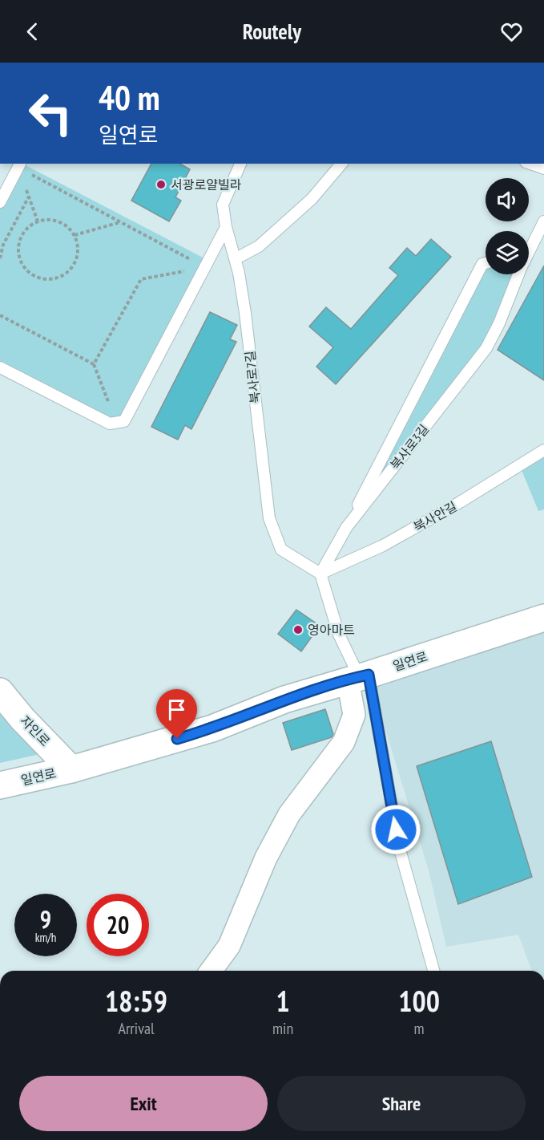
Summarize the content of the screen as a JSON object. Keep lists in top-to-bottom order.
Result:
{
  "streets": {
    "street": ["일연로", "자인로"],
    "lane": ["북사로7길", "북사로3길", "북사안길"]
  },
  "crossings": [
    ["북사로7길", "북사로3길"],
    ["북사로7길", "북사안길"],
    ["북사로3길", "북사안길"],
    ["일연로", "자인로"]
  ],
  "places": ["서광로얄빌라", "영아마트"],
  "page": {
    "header": "Routely",
    "turn": ["40 m", "일연로"],
    "speed": "9 km/h",
    "limit": "20",
    "eta": [
      "18:59",
      "Arrival",
      "1",
      "min",
      "100",
      "m"
    ],
    "buttons": ["Exit", "Share"]
  }
}
